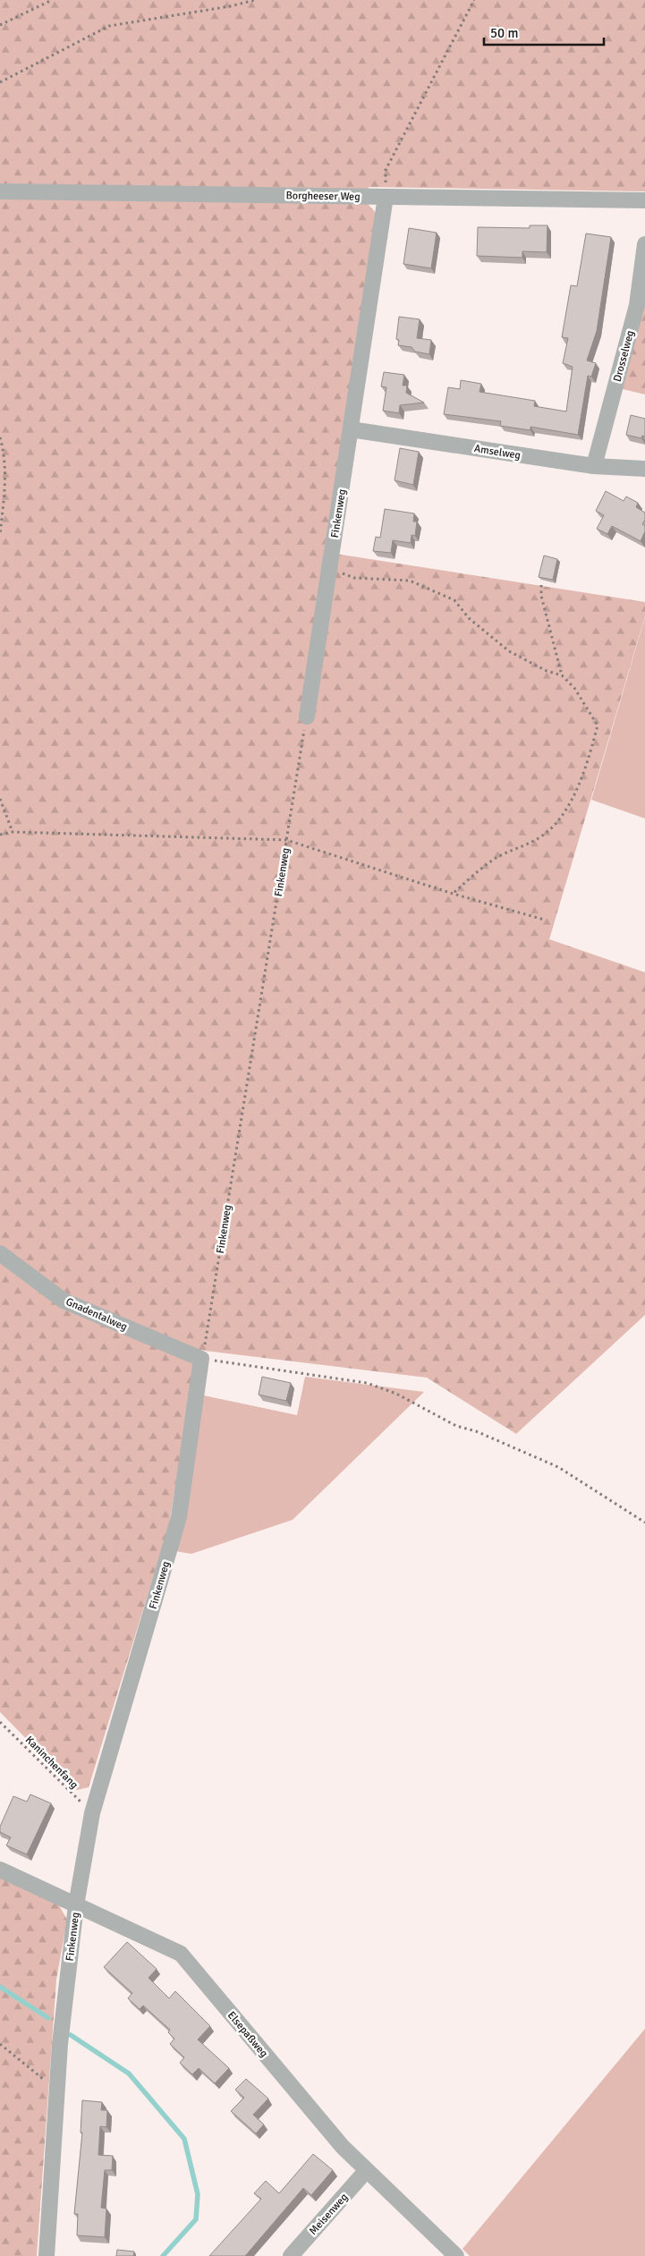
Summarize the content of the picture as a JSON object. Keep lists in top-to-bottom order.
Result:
{
  "streets": {
    "street": [
      "Borgheeser Weg",
      "Drosselweg",
      "Amselweg",
      "Finkenweg",
      "Gnadentalweg",
      "Elsepaßweg",
      "Meisenweg"
    ],
    "path": ["Kaninchenfang"]
  },
  "crossings": [
    ["Borgheeser Weg", "Finkenweg"],
    ["Drosselweg", "Amselweg"],
    ["Amselweg", "Finkenweg"],
    ["Finkenweg", "Gnadentalweg"],
    ["Finkenweg", "Kaninchenfang"],
    ["Finkenweg", "Elsepaßweg"],
    ["Elsepaßweg", "Meisenweg"]
  ],
  "scale_bar": "50 m"
}
